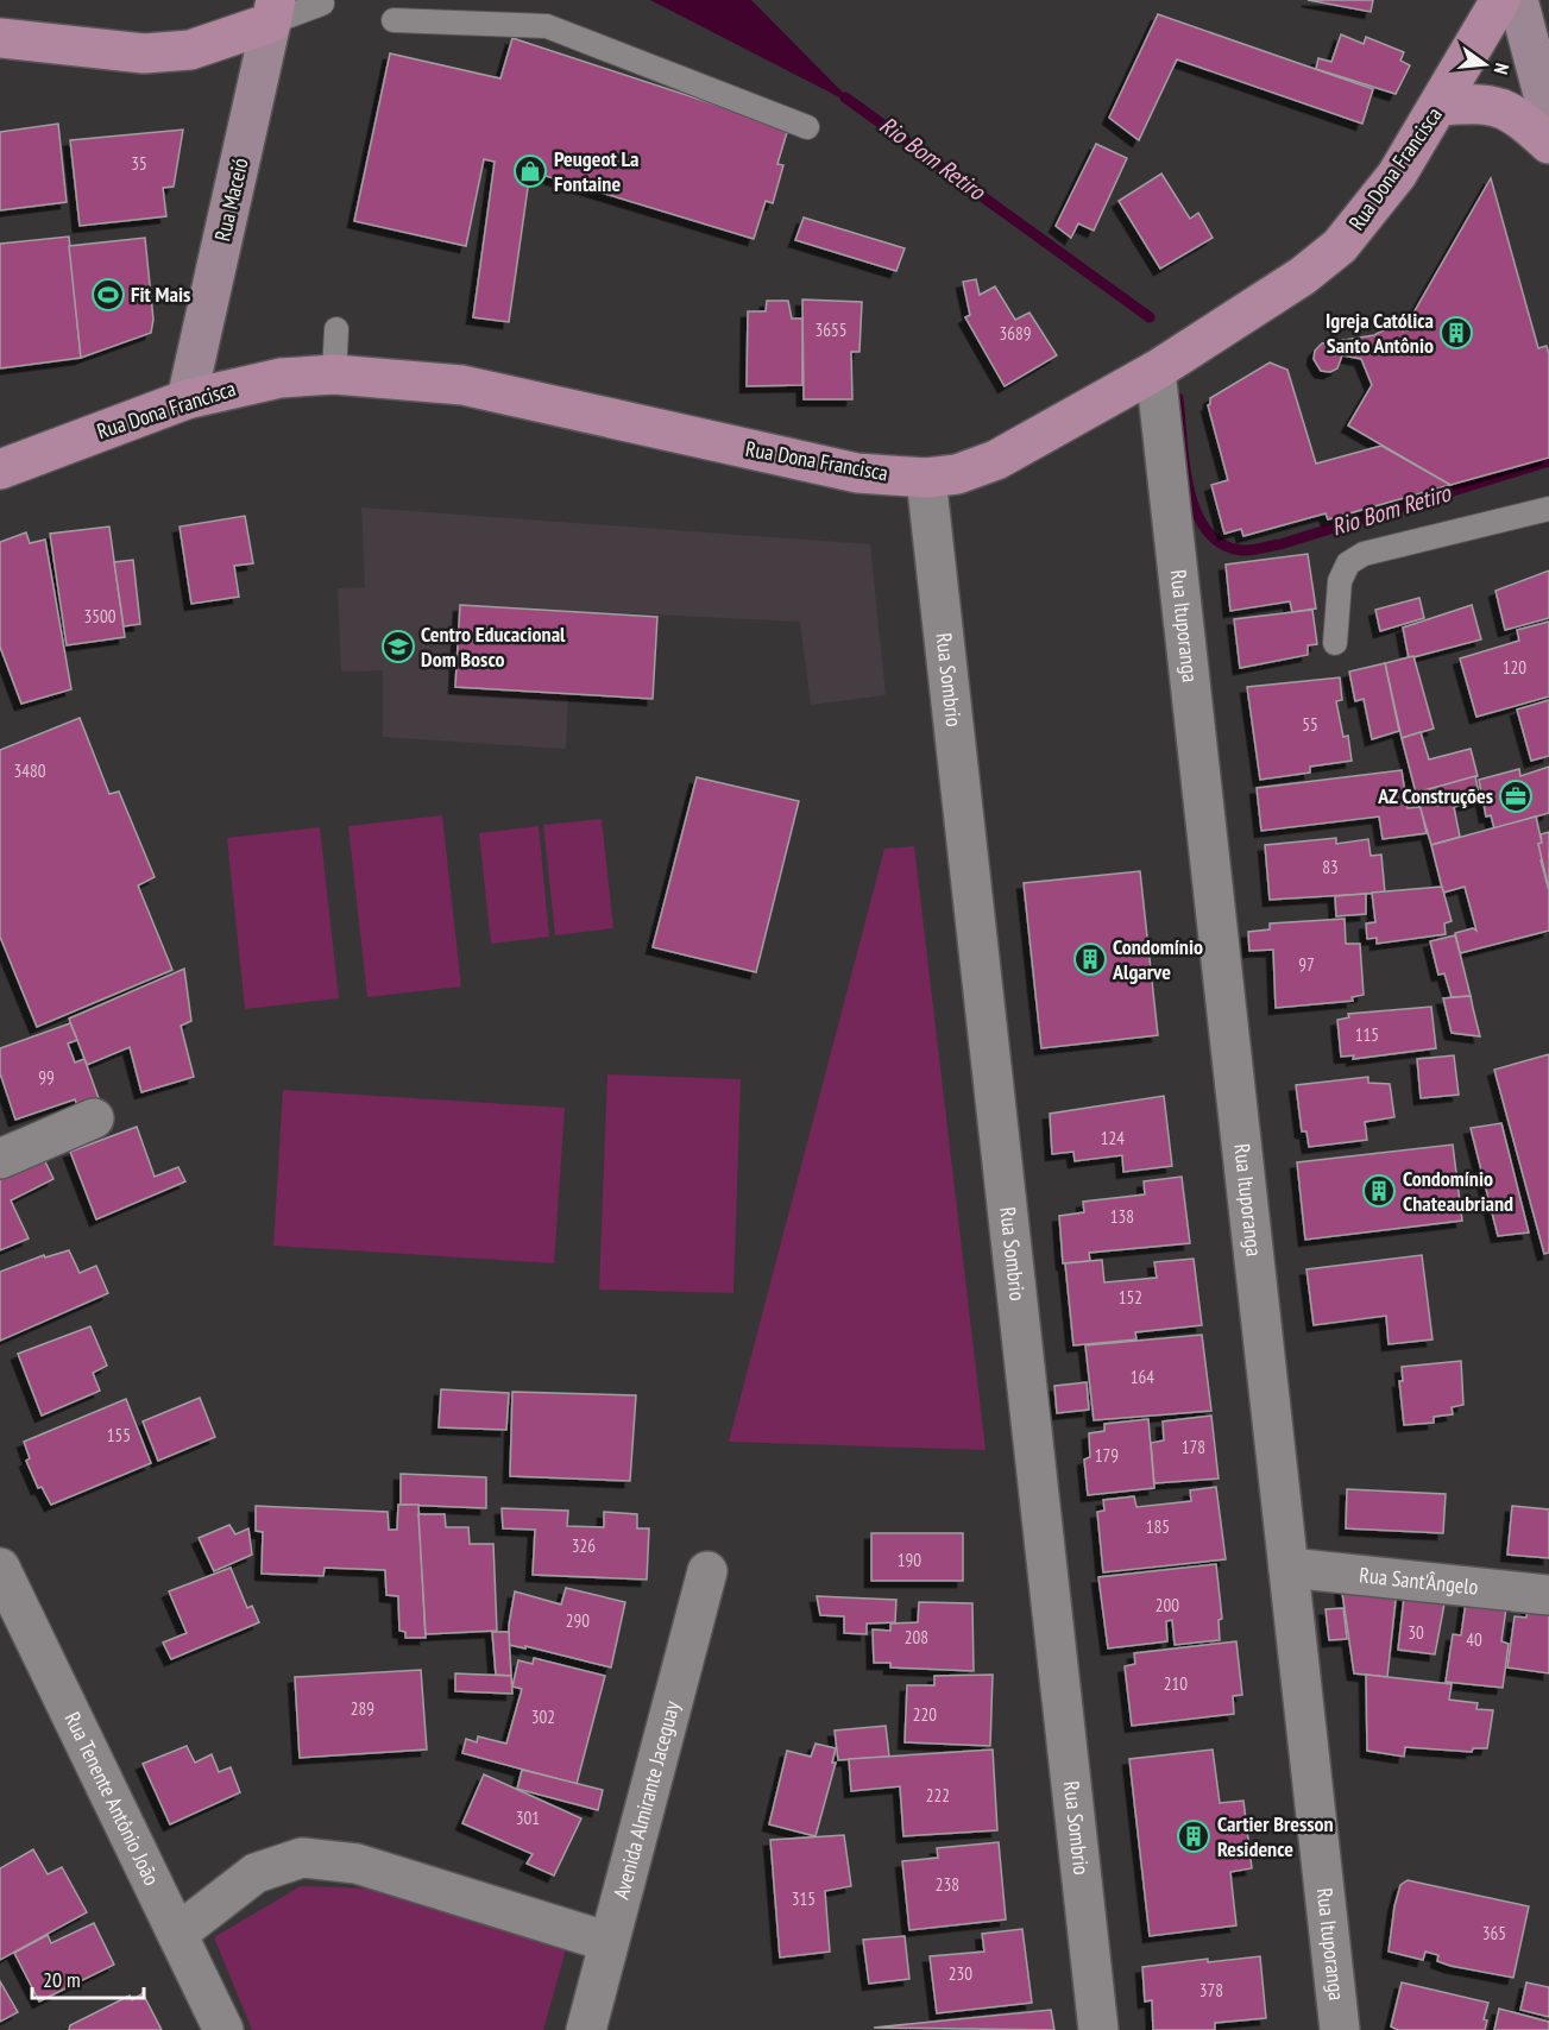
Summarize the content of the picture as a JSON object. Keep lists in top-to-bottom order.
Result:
{
  "streets": {
    "main road": ["Rua Dona Francisca", "Rua Maceió"],
    "street": [
      "Rua Ituporanga",
      "Rua Sombrio",
      "Rua Sant'Ângelo",
      "Rua Tenente Antônio João",
      "Avenida Almirante Jaceguay"
    ]
  },
  "crossings": [
    ["Rua Dona Francisca", "Rua Maceió"],
    ["Rua Dona Francisca", "Rua Ituporanga"],
    ["Rua Dona Francisca", "Rua Sombrio"],
    ["Rua Ituporanga", "Rua Sant'Ângelo"]
  ],
  "water": ["Rio Bom Retiro"],
  "places": {
    "shop": ["Peugeot La Fontaine"],
    "sports": ["Fit Mais"],
    "building": [
      "Igreja Católica Santo Antônio",
      "Condomínio Algarve",
      "Condomínio Chateaubriand",
      "Cartier Bresson Residence"
    ],
    "school or university": ["Centro Educacional Dom Bosco"],
    "office": ["AZ Construções"]
  },
  "house_numbers": [
    "35",
    "3655",
    "3689",
    "3500",
    "120",
    "55",
    "3480",
    "83",
    "97",
    "115",
    "99",
    "124",
    "138",
    "152",
    "164",
    "155",
    "178",
    "179",
    "185",
    "326",
    "190",
    "200",
    "290",
    "30",
    "208",
    "40",
    "210",
    "289",
    "220",
    "302",
    "222",
    "301",
    "238",
    "315",
    "365",
    "230",
    "378"
  ],
  "scale_bar": "20 m",
  "north": "right"
}
